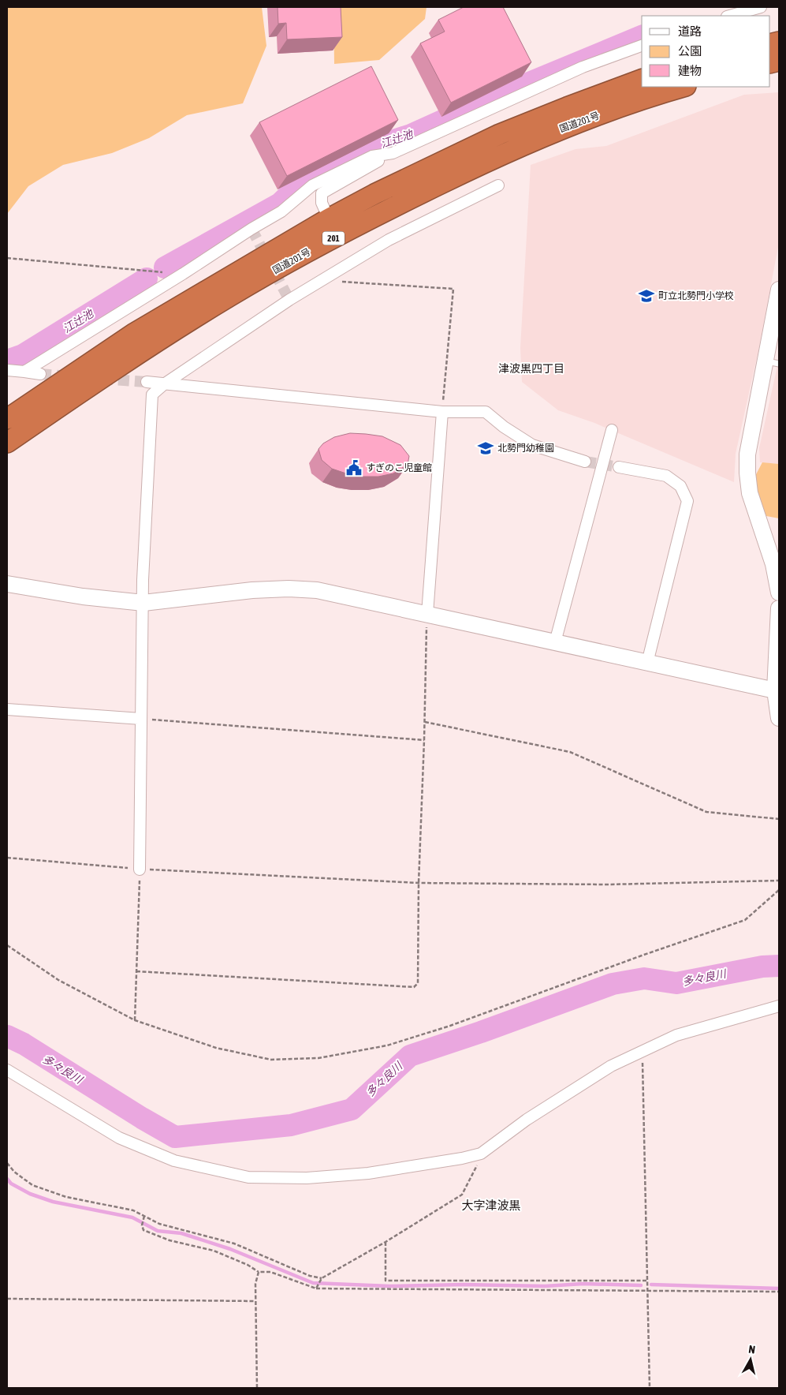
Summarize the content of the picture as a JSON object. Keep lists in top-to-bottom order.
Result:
{
  "streets": {
    "highway": ["国道201号", "201"]
  },
  "districts": ["津波黒四丁目", "大字津波黒"],
  "water": ["江辻池", "多々良川"],
  "places": {
    "school or university": ["町立北勢門小学校", "北勢門幼稚園"],
    "public building": ["すぎのこ児童館"]
  },
  "legend": ["道路", "公園", "建物"],
  "north": "top"
}
